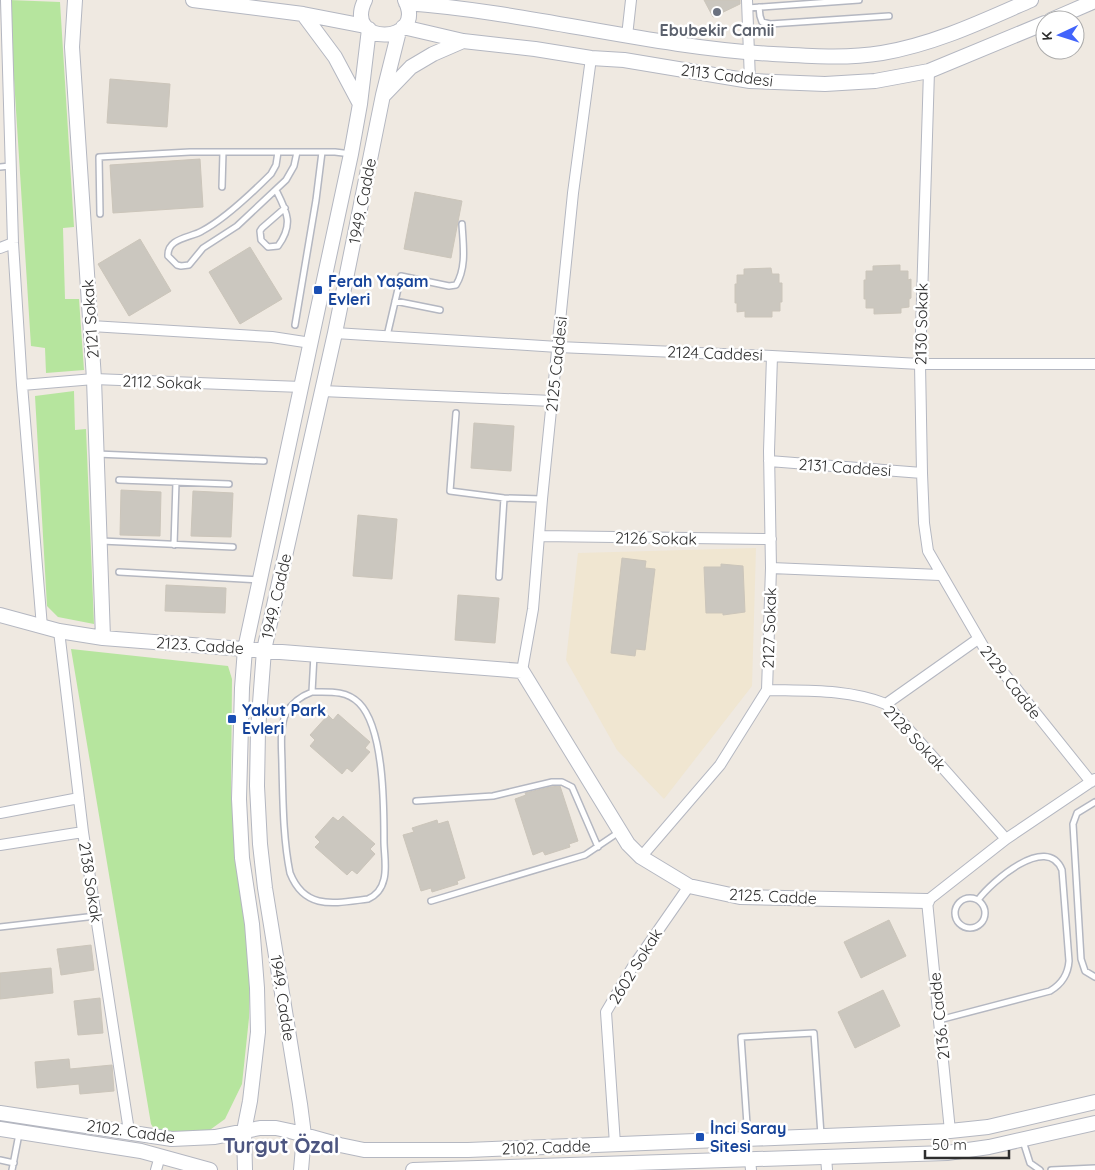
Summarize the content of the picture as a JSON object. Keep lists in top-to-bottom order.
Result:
{
  "streets": {
    "street": [
      "2113 Caddesi",
      "1949. Cadde",
      "2121 Sokak",
      "2130 Sokak",
      "2124 Caddesi",
      "2125 Caddesi",
      "2112 Sokak",
      "2131 Caddesi",
      "2126 Sokak",
      "2127 Sokak",
      "2123. Cadde",
      "2129. Cadde",
      "2128 Sokak",
      "2138 Sokak",
      "2125. Cadde",
      "2602 Sokak",
      "2136. Cadde",
      "2102. Cadde"
    ]
  },
  "crossings": [
    ["2113 Caddesi", "1949. Cadde"],
    ["2113 Caddesi", "2130 Sokak"],
    ["2113 Caddesi", "2125 Caddesi"],
    ["1949. Cadde", "2124 Caddesi"],
    ["1949. Cadde", "2112 Sokak"],
    ["1949. Cadde", "2123. Cadde"],
    ["1949. Cadde", "2102. Cadde"],
    ["2121 Sokak", "2112 Sokak"],
    ["2121 Sokak", "2123. Cadde"],
    ["2130 Sokak", "2124 Caddesi"],
    ["2130 Sokak", "2131 Caddesi"],
    ["2130 Sokak", "2129. Cadde"],
    ["2124 Caddesi", "2125 Caddesi"],
    ["2124 Caddesi", "2127 Sokak"],
    ["2125 Caddesi", "2126 Sokak"],
    ["2125 Caddesi", "2123. Cadde"],
    ["2125 Caddesi", "2125. Cadde"],
    ["2131 Caddesi", "2127 Sokak"],
    ["2126 Sokak", "2127 Sokak"],
    ["2127 Sokak", "2128 Sokak"],
    ["2127 Sokak", "2125. Cadde"],
    ["2123. Cadde", "2138 Sokak"],
    ["2123. Cadde", "2125. Cadde"],
    ["2138 Sokak", "2102. Cadde"],
    ["2125. Cadde", "2602 Sokak"],
    ["2125. Cadde", "2136. Cadde"],
    ["2602 Sokak", "2102. Cadde"],
    ["2136. Cadde", "2102. Cadde"]
  ],
  "districts": ["Turgut Özal"],
  "places": {
    "other": ["Ebubekir Camii"],
    "transit": ["Ferah Yaşam Evleri", "Yakut Park Evleri", "İnci Saray Sitesi"]
  },
  "scale_bar": "50 m",
  "north": "left"
}
